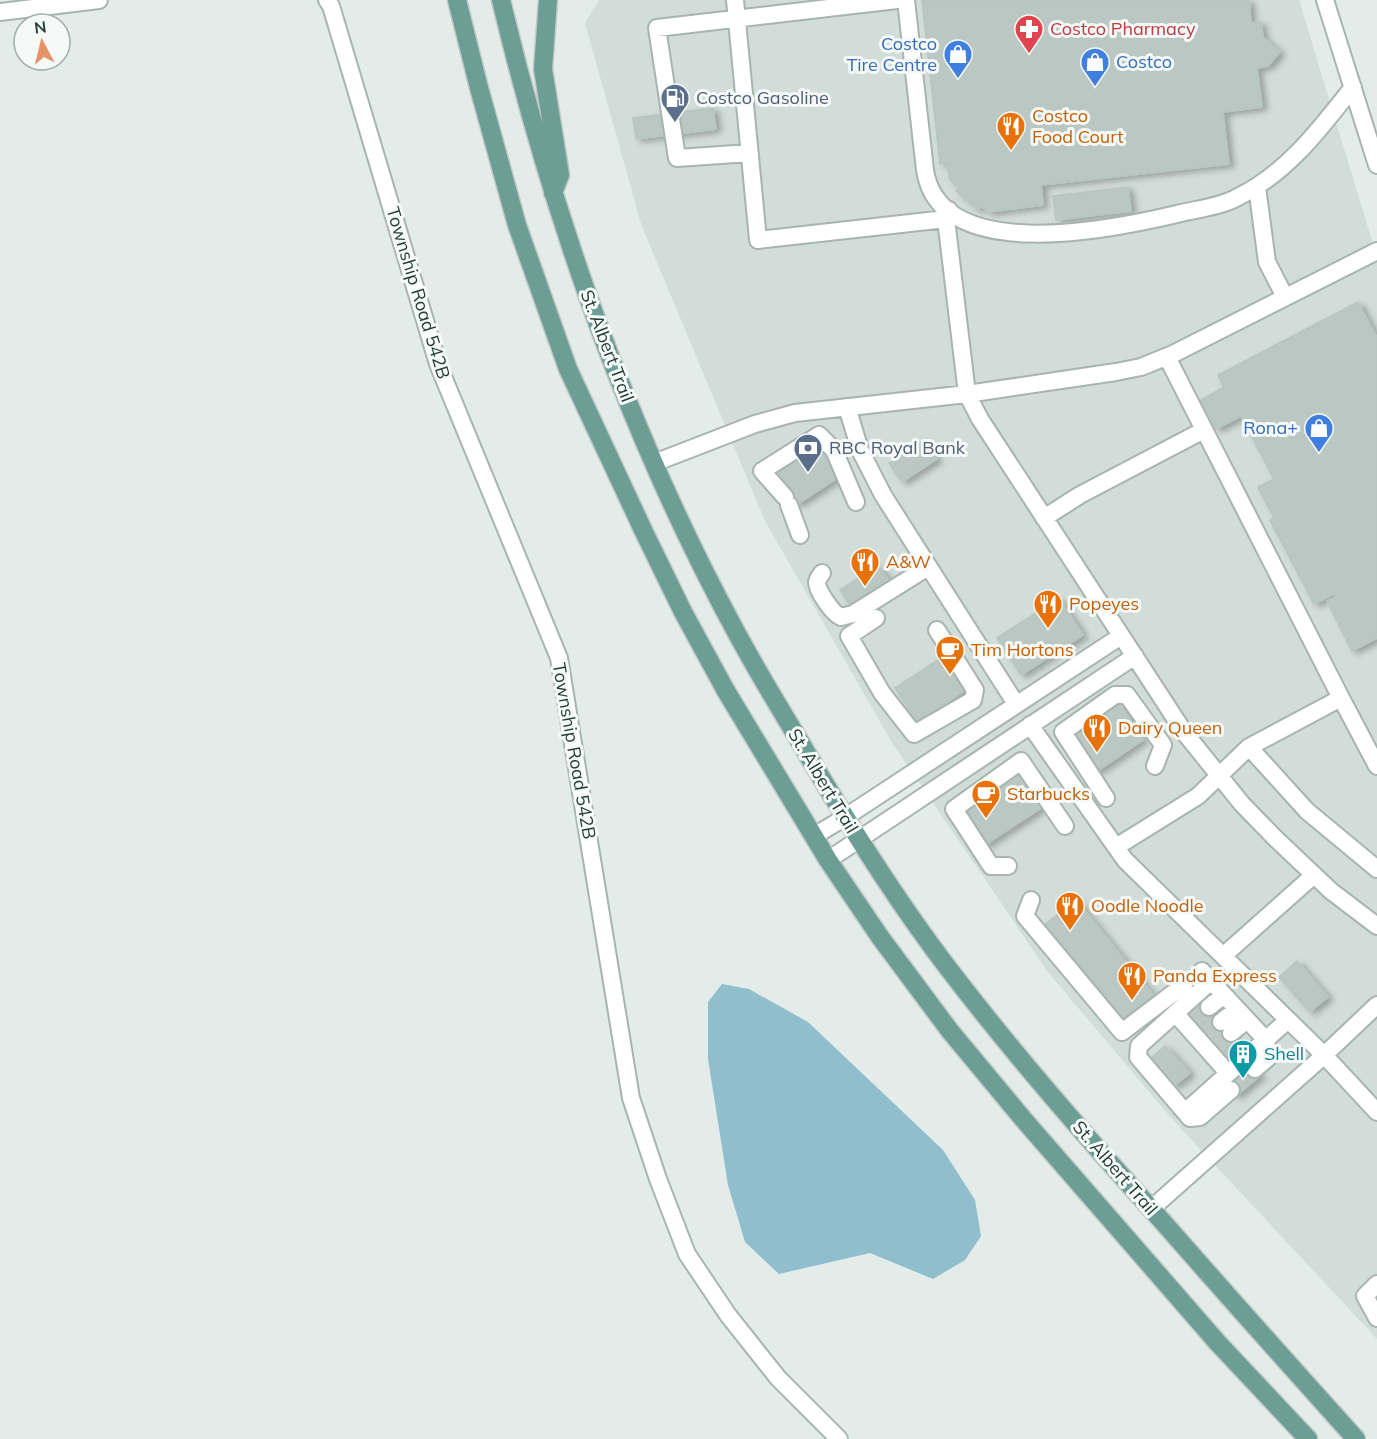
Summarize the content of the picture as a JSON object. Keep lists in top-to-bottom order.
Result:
{
  "streets": {
    "main road": ["St. Albert Trail"],
    "street": ["Township Road 542B"]
  },
  "places": {
    "pharmacy": ["Costco Pharmacy"],
    "shop": ["Costco Tire Centre", "Costco", "Rona+"],
    "fuel station": ["Costco Gasoline"],
    "restaurant": [
      "Costco Food Court",
      "A&W",
      "Popeyes",
      "Dairy Queen",
      "Oodle Noodle",
      "Panda Express"
    ],
    "bank": ["RBC Royal Bank"],
    "cafe": ["Tim Hortons", "Starbucks"],
    "building": ["Shell"]
  },
  "north": "top"
}
